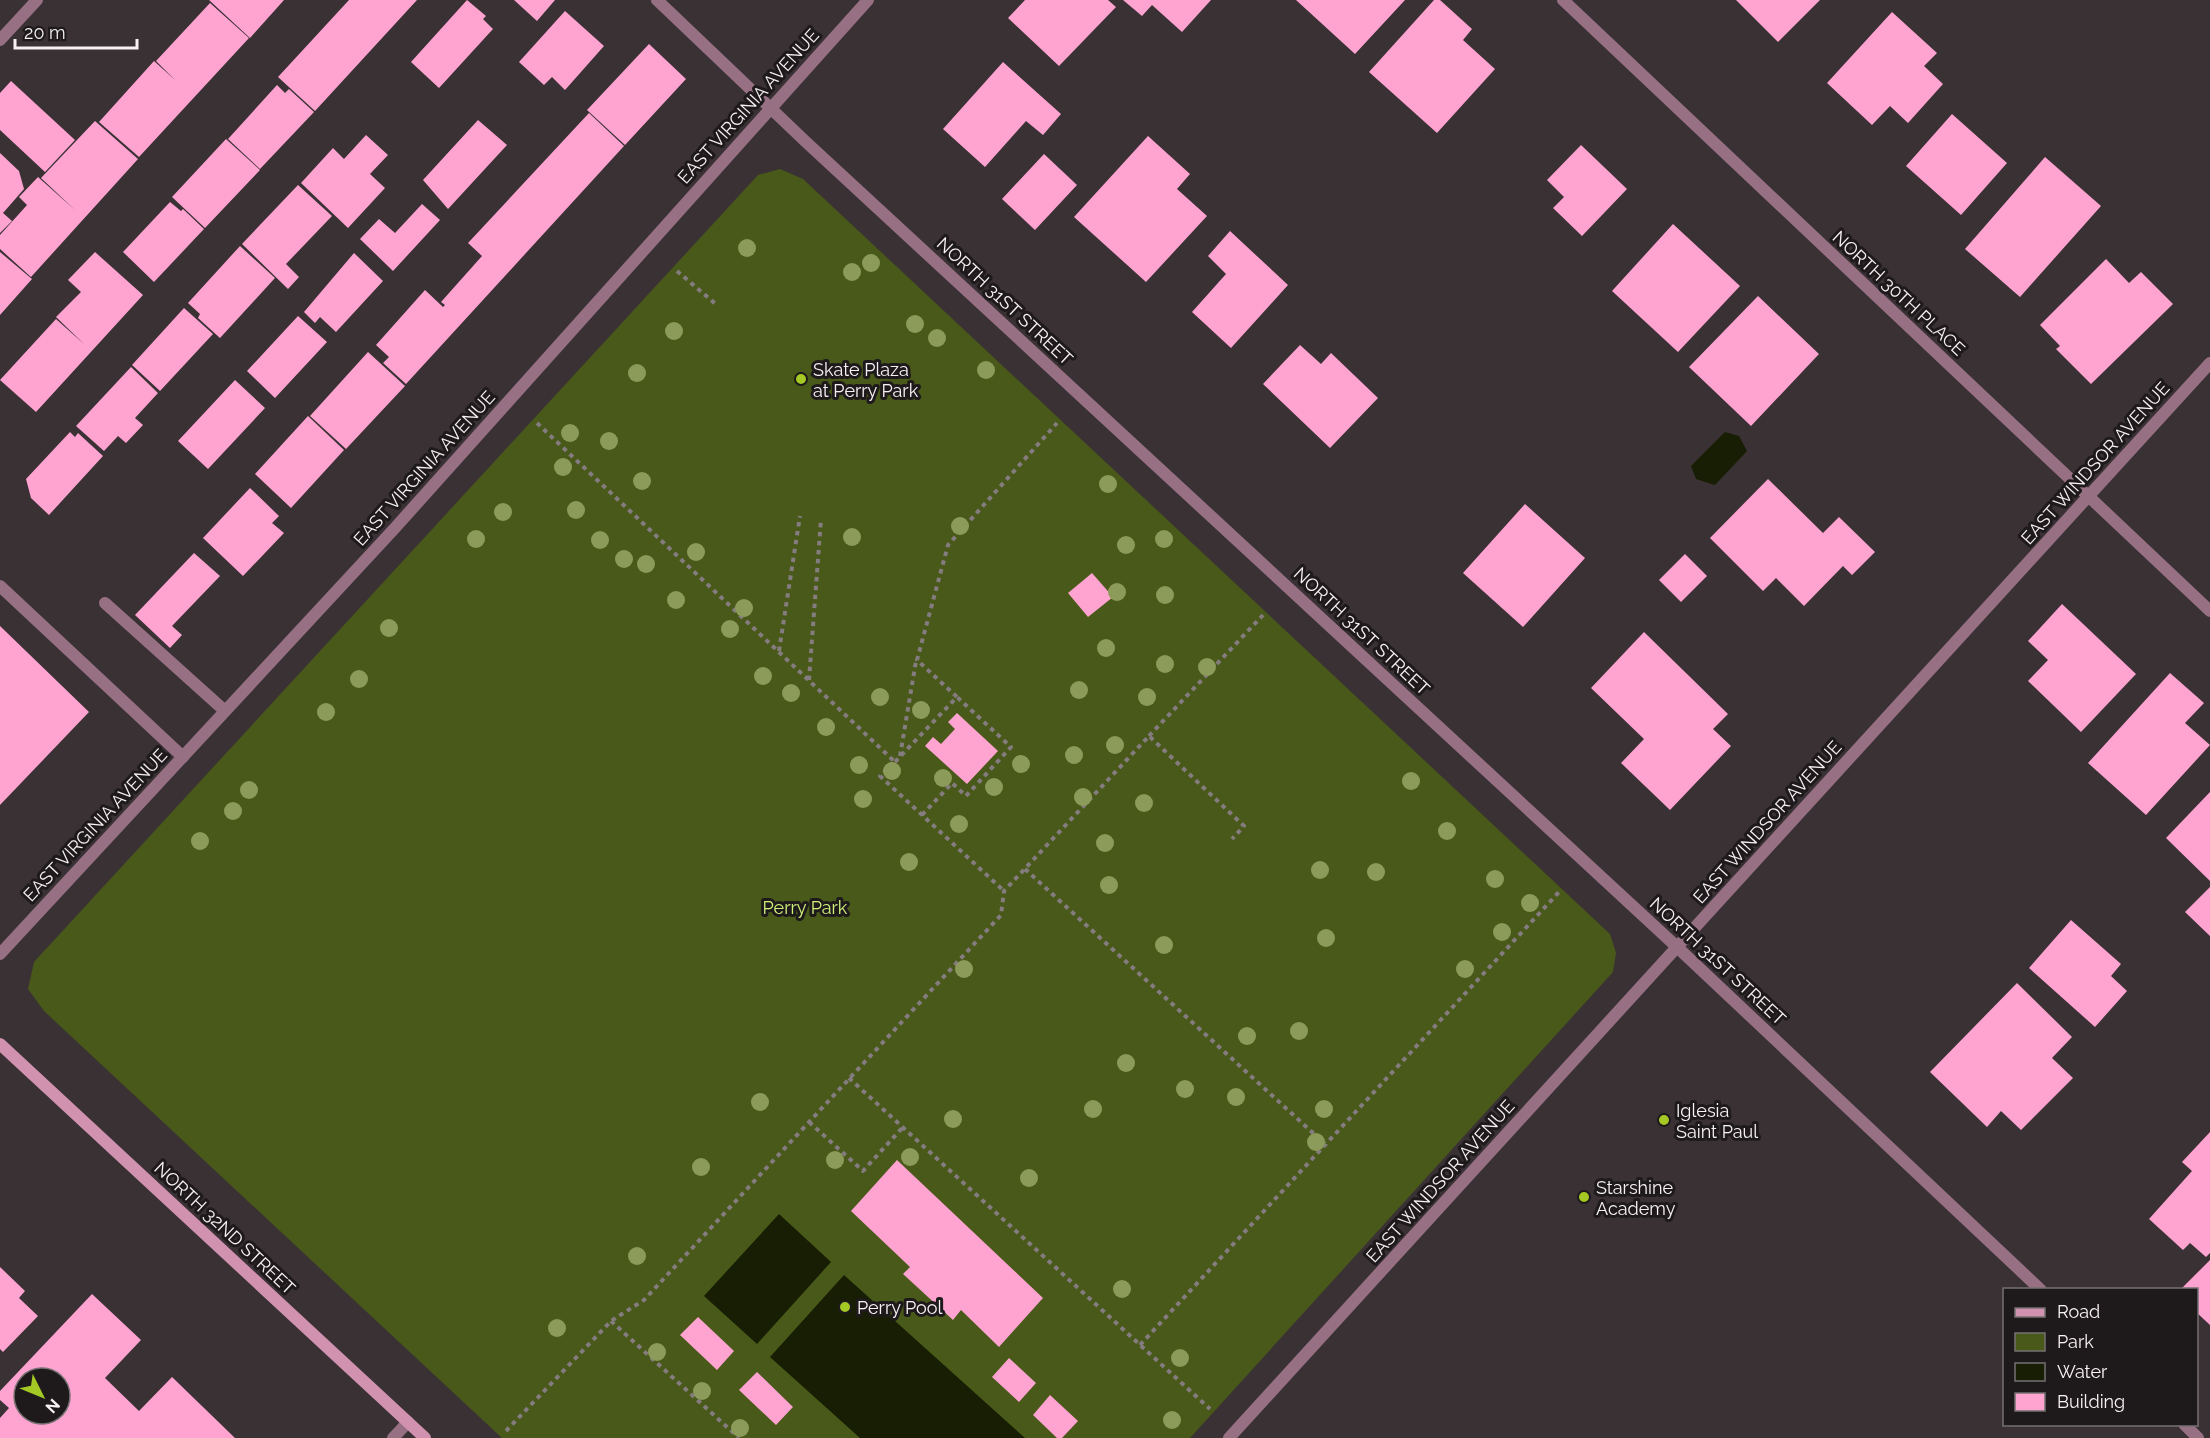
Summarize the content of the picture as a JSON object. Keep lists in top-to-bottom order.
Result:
{
  "streets": {
    "main road": ["NORTH 32ND STREET"],
    "street": [
      "EAST VIRGINIA AVENUE",
      "NORTH 30TH PLACE",
      "NORTH 31ST STREET",
      "EAST WINDSOR AVENUE"
    ]
  },
  "crossings": [
    ["EAST VIRGINIA AVENUE", "NORTH 31ST STREET"],
    ["NORTH 30TH PLACE", "EAST WINDSOR AVENUE"],
    ["NORTH 31ST STREET", "EAST WINDSOR AVENUE"]
  ],
  "parks": ["Perry Park"],
  "places": [
    "Skate Plaza at Perry Park",
    "Iglesia Saint Paul",
    "Starshine Academy",
    "Perry Pool"
  ],
  "legend": [
    "Road",
    "Park",
    "Water",
    "Building"
  ],
  "scale_bar": "20 m",
  "north": "bottom right"
}
